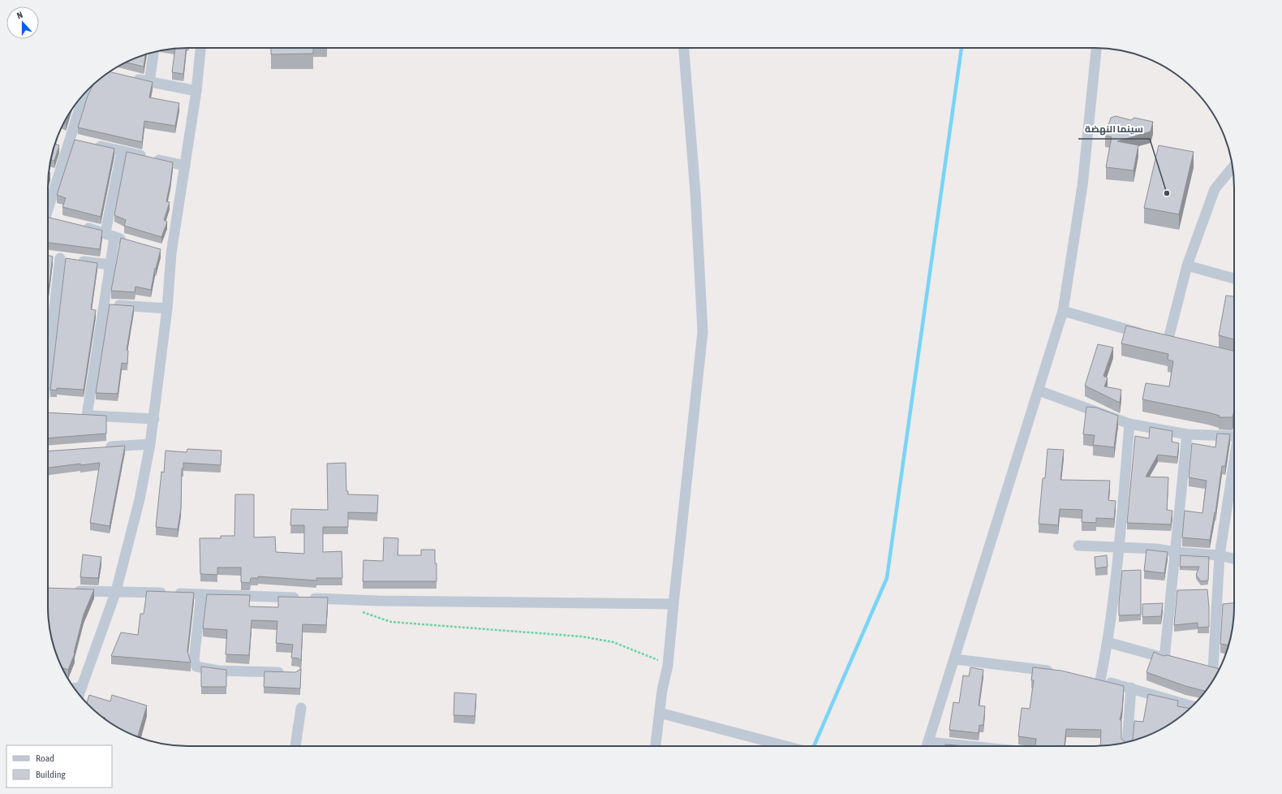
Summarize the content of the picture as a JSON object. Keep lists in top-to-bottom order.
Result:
{
  "places": ["سينما النهضة"],
  "legend": ["Road", "Building"],
  "north": "top"
}
